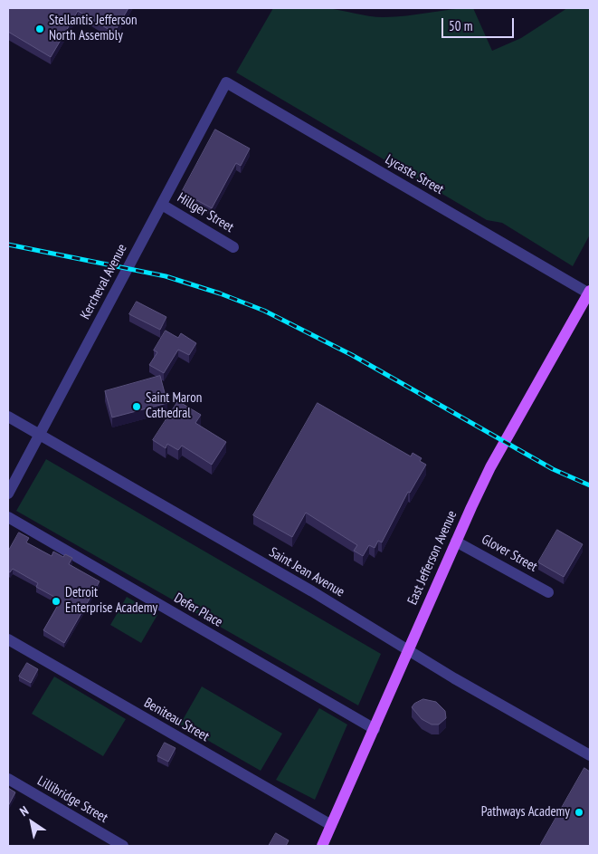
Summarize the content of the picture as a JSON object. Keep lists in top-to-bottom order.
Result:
{
  "streets": {
    "main road": ["East Jefferson Avenue"],
    "street": [
      "Lycaste Street",
      "Hillger Street",
      "Kercheval Avenue",
      "Glover Street",
      "Saint Jean Avenue",
      "Defer Place",
      "Beniteau Street",
      "Lillibridge Street"
    ]
  },
  "crossings": [
    ["Lycaste Street", "Kercheval Avenue"],
    ["Lycaste Street", "East Jefferson Avenue"],
    ["Hillger Street", "Kercheval Avenue"],
    ["Kercheval Avenue", "Saint Jean Avenue"],
    ["Glover Street", "East Jefferson Avenue"],
    ["East Jefferson Avenue", "Saint Jean Avenue"],
    ["East Jefferson Avenue", "Defer Place"],
    ["East Jefferson Avenue", "Beniteau Street"]
  ],
  "places": [
    "Stellantis Jefferson North Assembly",
    "Saint Maron Cathedral",
    "Detroit Enterprise Academy",
    "Pathways Academy"
  ],
  "scale_bar": "50 m",
  "north": "top left"
}
